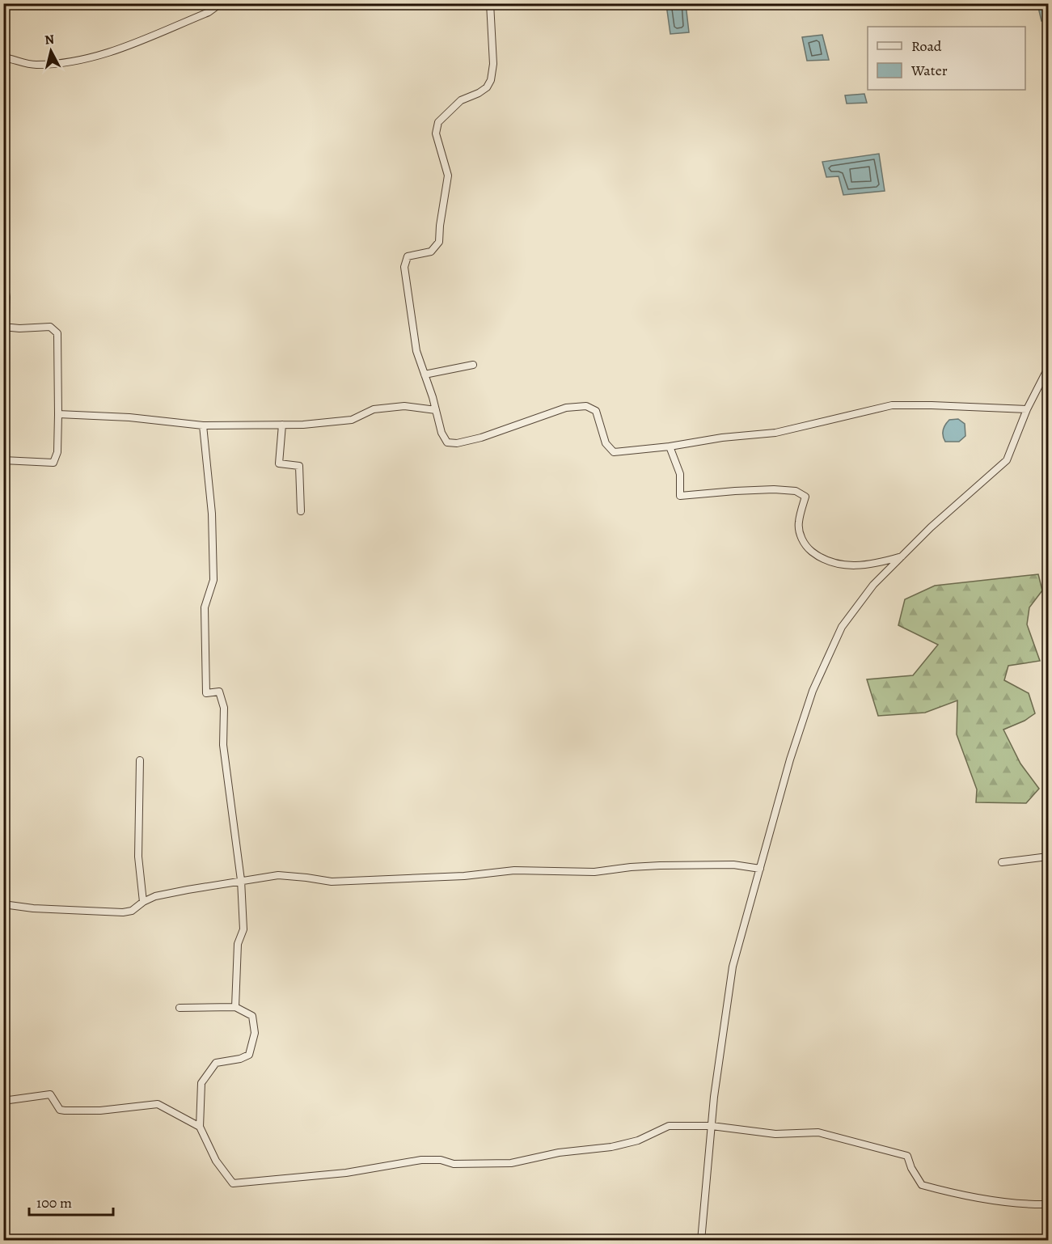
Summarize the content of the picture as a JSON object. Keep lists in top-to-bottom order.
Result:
{
  "legend": ["Road", "Water"],
  "scale_bar": "100 m",
  "north": "top"
}
